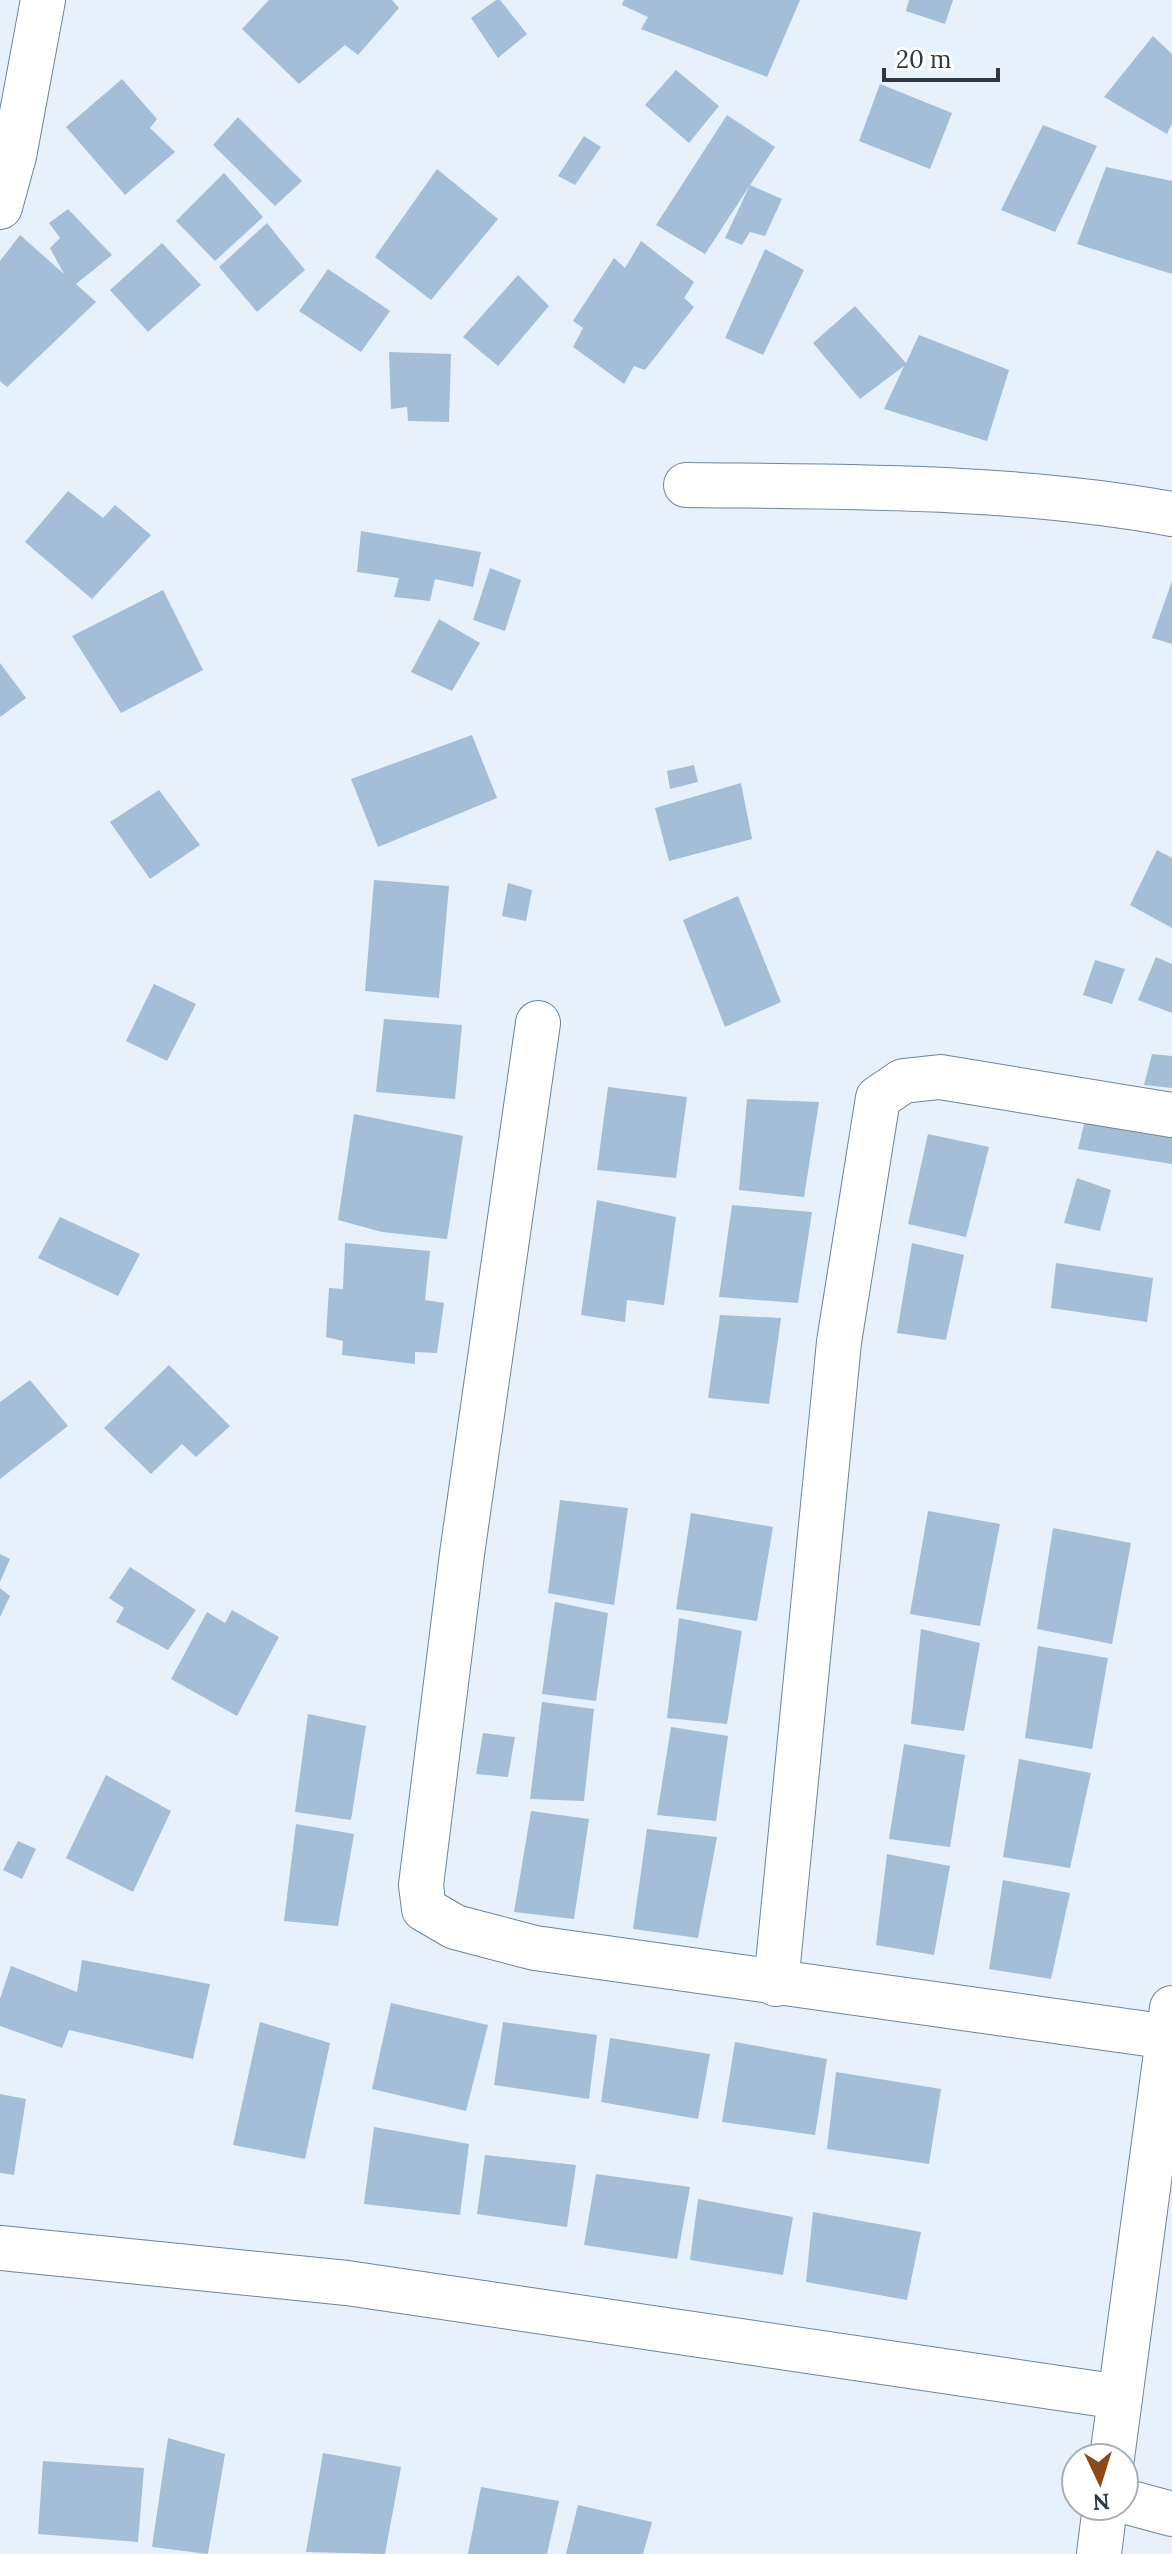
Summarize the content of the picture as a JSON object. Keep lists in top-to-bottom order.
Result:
{
  "scale_bar": "20 m",
  "north": "bottom"
}
